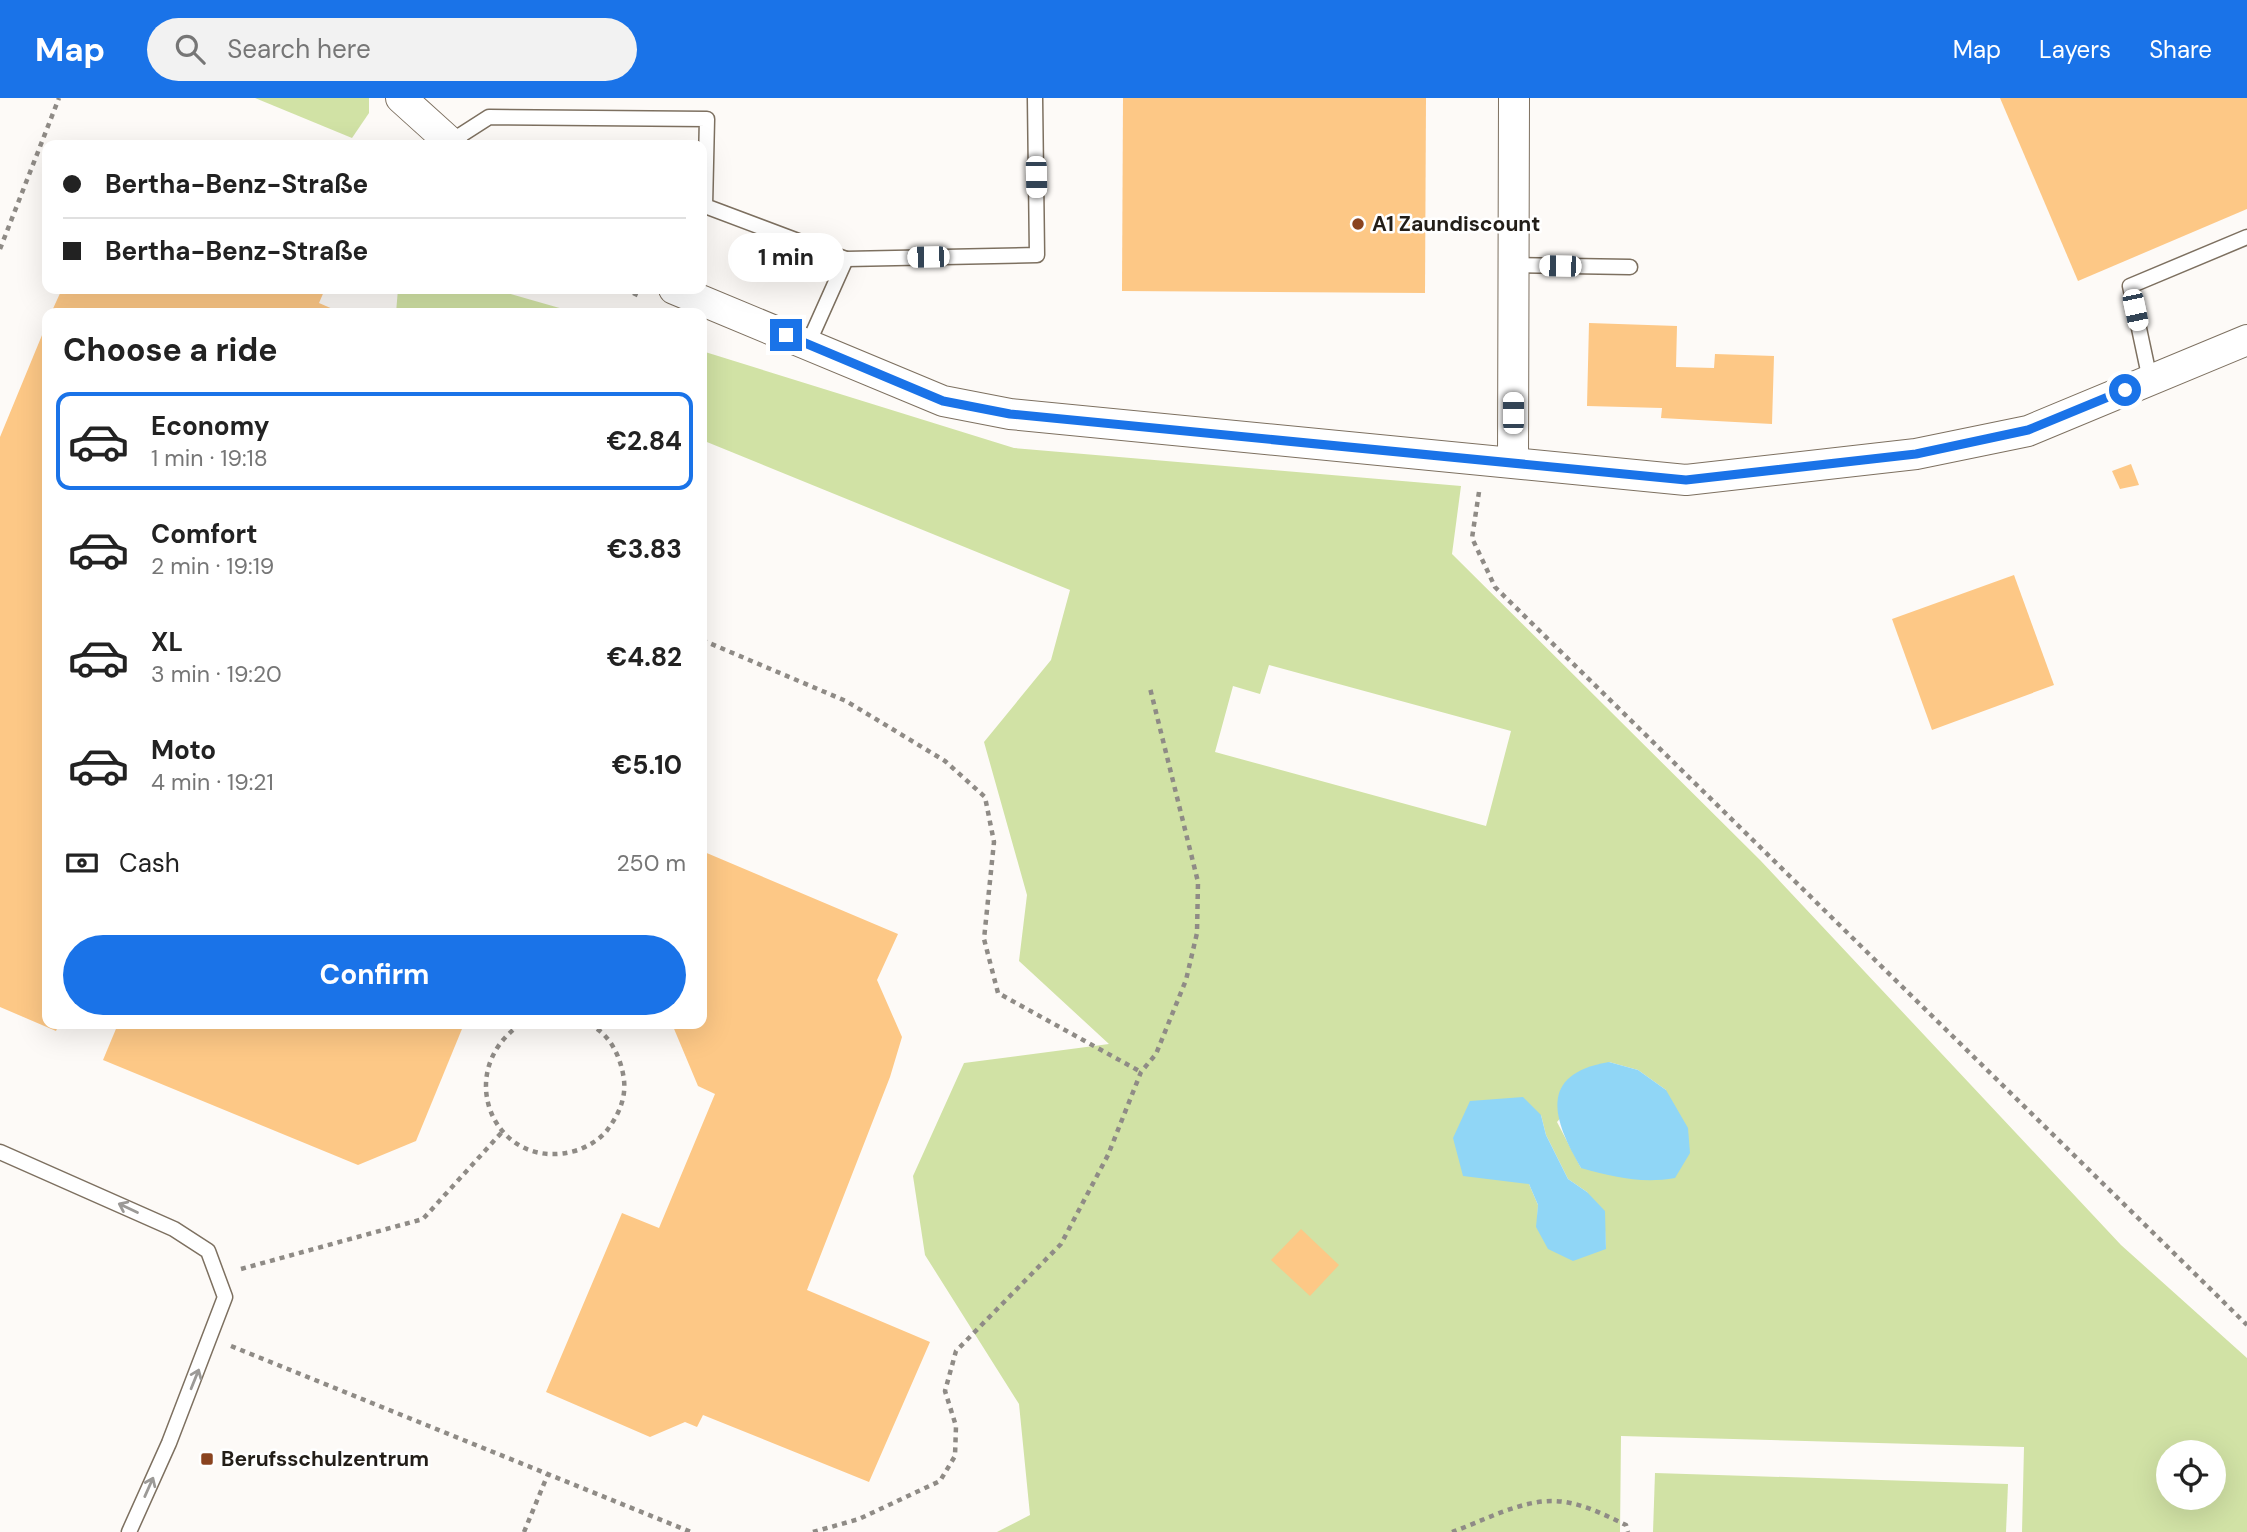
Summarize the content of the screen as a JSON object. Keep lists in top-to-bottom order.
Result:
{
  "places": {
    "other": ["A1 Zaundiscount"],
    "transit": ["Berufsschulzentrum"]
  },
  "page": {
    "header": "Map",
    "search": "Search here",
    "nav": ["Map", "Layers", "Share"],
    "banner": ["Bertha-Benz-Straße", "Bertha-Benz-Straße"],
    "bubble": "1 min",
    "heading": "Choose a ride",
    "list": [
      {
        "name": "Economy",
        "note": "1 min · 19:18",
        "value": "€2.84"
      },
      {
        "name": "Comfort",
        "note": "2 min · 19:19",
        "value": "€3.83"
      },
      {
        "name": "XL",
        "note": "3 min · 19:20",
        "value": "€4.82"
      },
      {
        "name": "Moto",
        "note": "4 min · 19:21",
        "value": "€5.10"
      }
    ],
    "pay": ["Cash", "250 m"],
    "buttons": "Confirm"
  }
}
